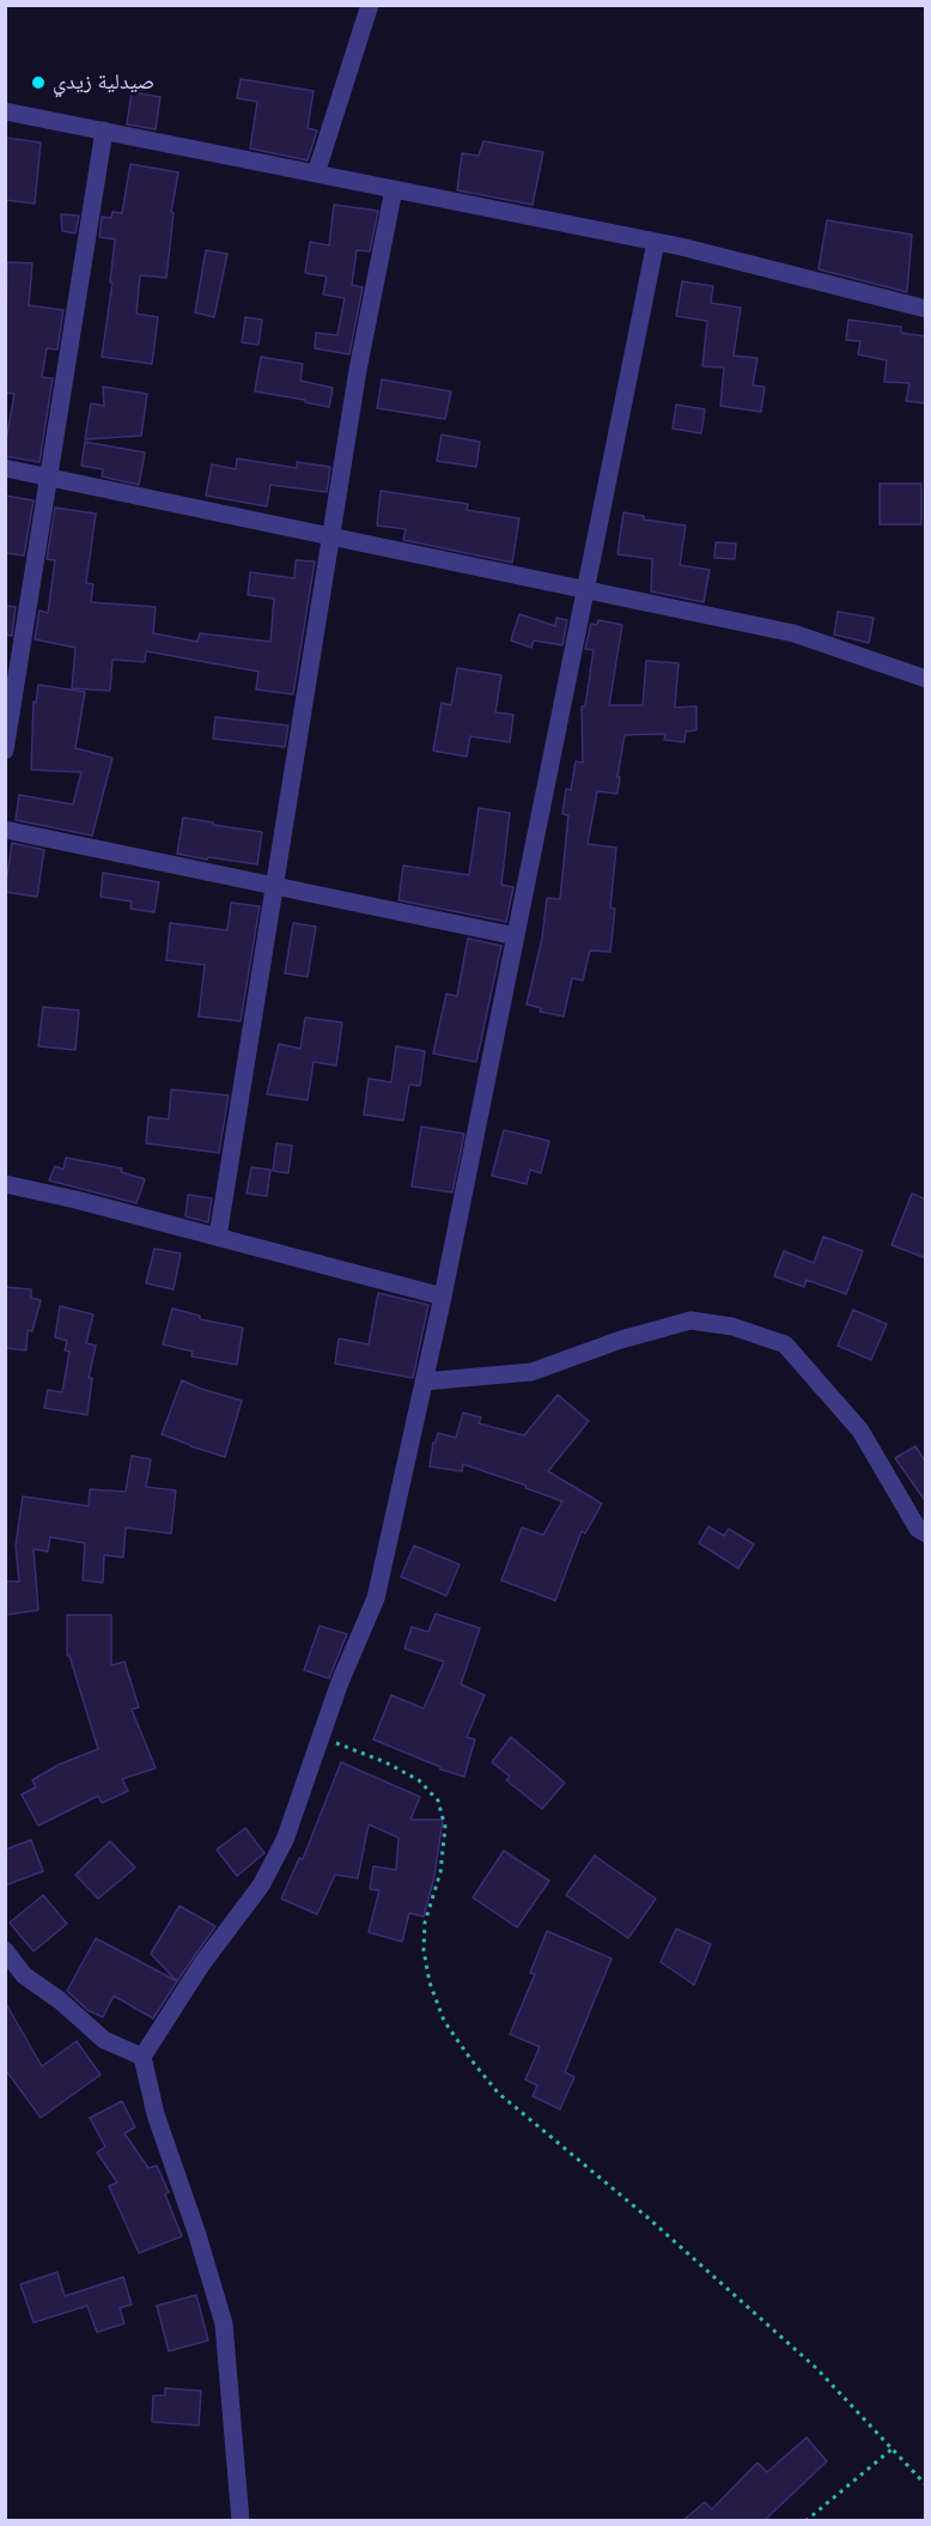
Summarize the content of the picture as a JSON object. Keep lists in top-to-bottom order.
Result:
{
  "places": ["صيدلية زيدي"]
}
